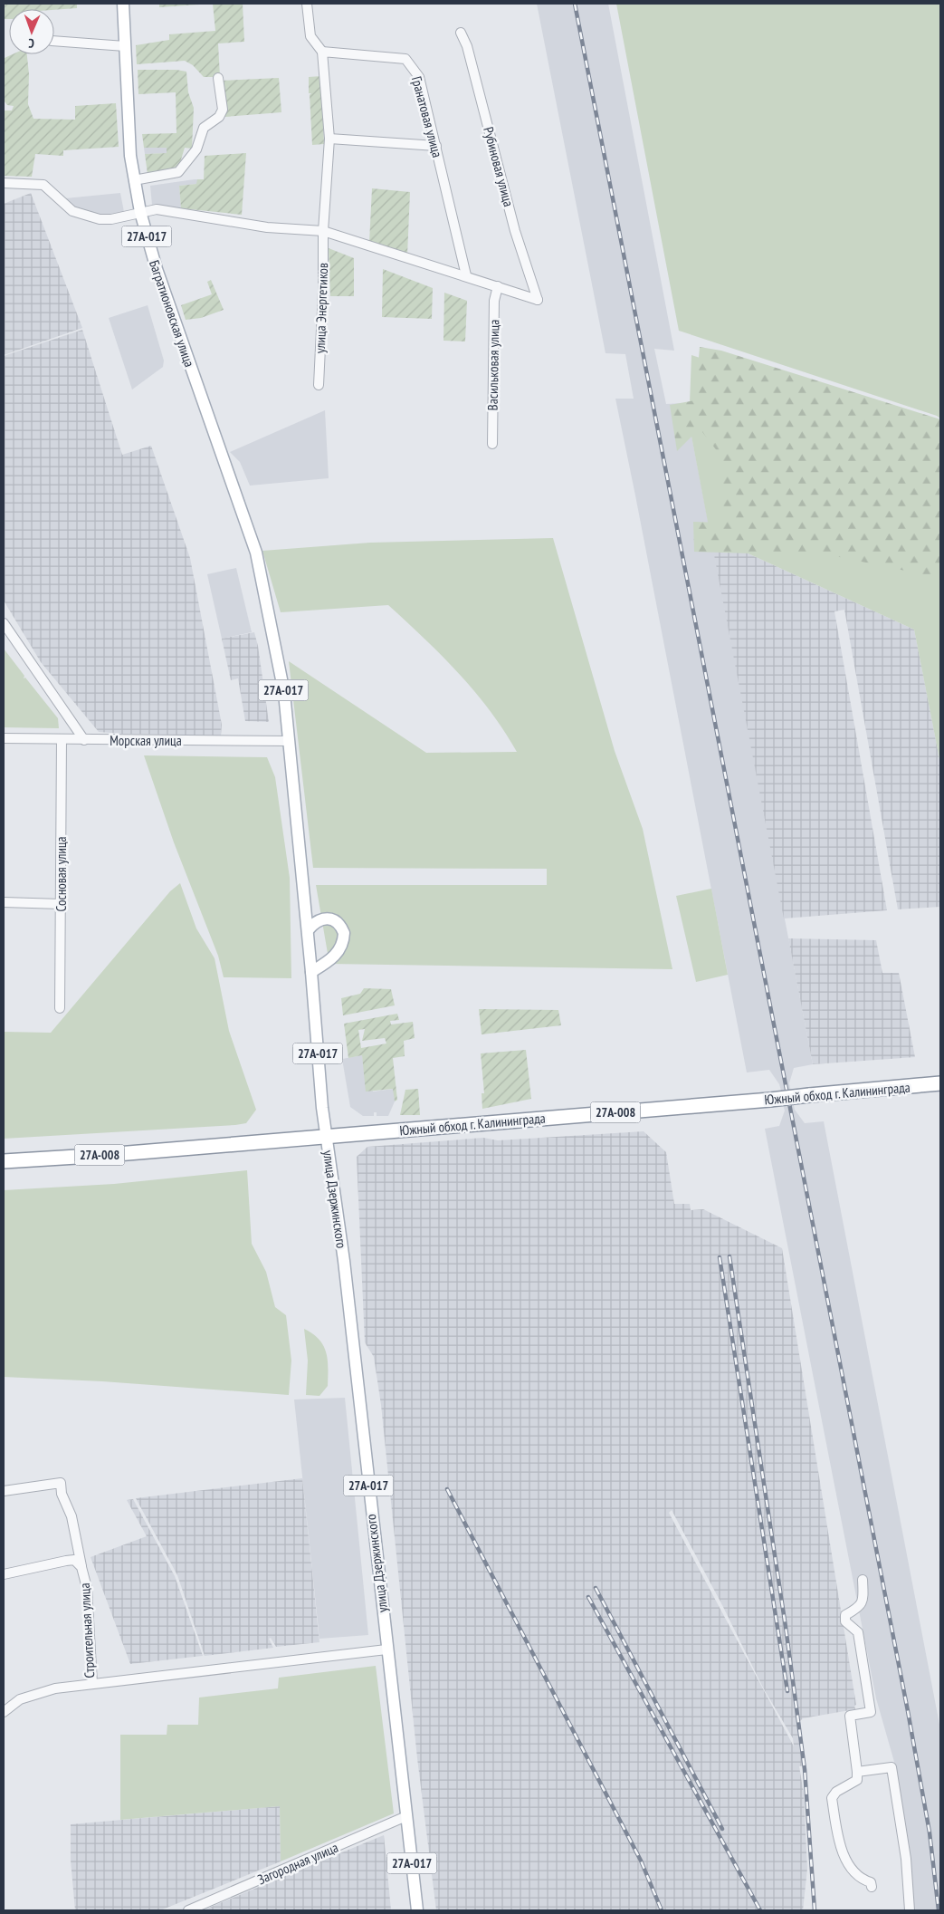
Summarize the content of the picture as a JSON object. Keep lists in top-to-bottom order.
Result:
{
  "streets": {
    "highway": ["Южный обход г. Калининграда", "27А-008"],
    "main road": ["27А-017", "Багратионовская улица", "улица Дзержинского"],
    "street": [
      "Гранатовая улица",
      "Рубиновая улица",
      "улица Энергетиков",
      "Васильковая улица",
      "Морская улица",
      "Сосновая улица",
      "Строительная улица",
      "Загородная улица"
    ]
  },
  "crossings": [
    ["Рубиновая улица", "Васильковая улица"],
    ["27А-017", "Багратионовская улица"],
    ["27А-017", "Морская улица"],
    ["27А-017", "Южный обход г. Калининграда"],
    ["27А-017", "улица Дзержинского"],
    ["Багратионовская улица", "Морская улица"],
    ["Морская улица", "Сосновая улица"],
    ["Южный обход г. Калининграда", "улица Дзержинского"],
    ["улица Дзержинского", "Загородная улица"]
  ],
  "north": "bottom"
}
